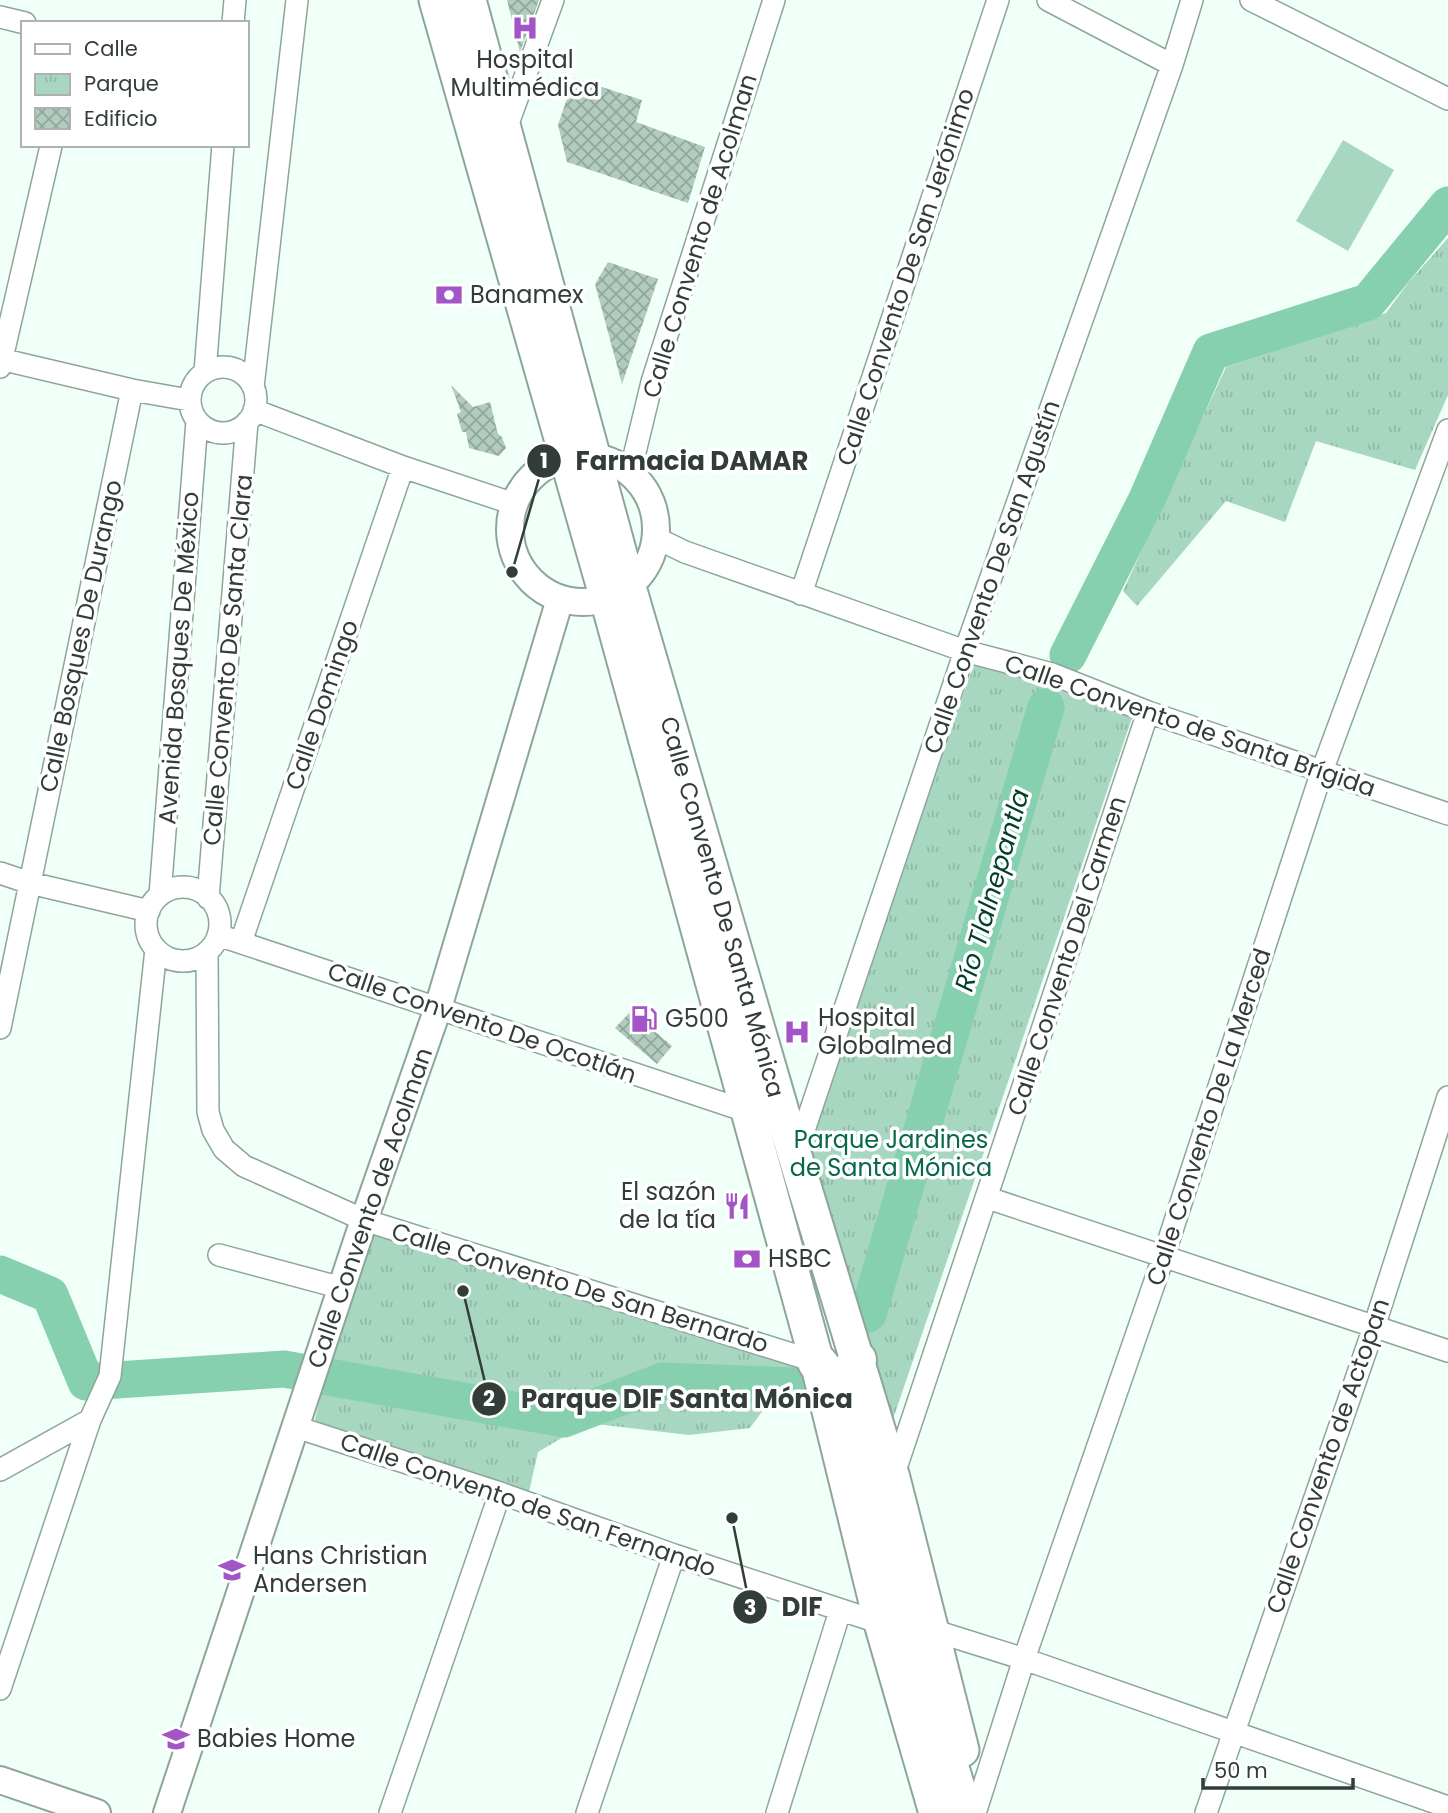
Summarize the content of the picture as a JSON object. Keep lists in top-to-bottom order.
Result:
{
  "streets": {
    "main road": ["Calle Convento De Santa Mónica"],
    "street": [
      "Calle Convento de Acolman",
      "Calle Convento De San Jerónimo",
      "Calle Convento De San Agustín",
      "Calle Bosques De Durango",
      "Avenida Bosques De México",
      "Calle Convento De Santa Clara",
      "Calle Domingo",
      "Calle Convento de Santa Brígida",
      "Calle Convento Del Carmen",
      "Calle Convento De Ocotlán",
      "Calle Convento De La Merced",
      "Calle Convento De San Bernardo",
      "Calle Convento de Actopan",
      "Calle Convento de San Fernando"
    ]
  },
  "crossings": [
    ["Calle Convento de Acolman", "Calle Convento De Ocotlán"],
    ["Calle Convento de Acolman", "Calle Convento De San Bernardo"],
    ["Calle Convento de Acolman", "Calle Convento de San Fernando"],
    ["Calle Convento De San Jerónimo", "Calle Convento de Santa Brígida"],
    ["Calle Convento De San Agustín", "Calle Convento de Santa Brígida"],
    ["Calle Convento De San Agustín", "Calle Convento De Santa Mónica"],
    ["Avenida Bosques De México", "Calle Convento De Santa Clara"],
    ["Avenida Bosques De México", "Calle Convento De Ocotlán"],
    ["Avenida Bosques De México", "Calle Convento De San Bernardo"],
    ["Calle Convento De Santa Clara", "Calle Convento De Ocotlán"],
    ["Calle Convento De Santa Clara", "Calle Convento De San Bernardo"],
    ["Calle Domingo", "Calle Convento De Ocotlán"],
    ["Calle Convento de Santa Brígida", "Calle Convento Del Carmen"],
    ["Calle Convento de Santa Brígida", "Calle Convento De La Merced"],
    ["Calle Convento De Santa Mónica", "Calle Convento Del Carmen"],
    ["Calle Convento De Santa Mónica", "Calle Convento De Ocotlán"],
    ["Calle Convento De Santa Mónica", "Calle Convento De San Bernardo"],
    ["Calle Convento De Santa Mónica", "Calle Convento de San Fernando"],
    ["Calle Convento De Ocotlán", "Calle Convento De San Bernardo"],
    ["Calle Convento De La Merced", "Calle Convento de San Fernando"],
    ["Calle Convento de Actopan", "Calle Convento de San Fernando"]
  ],
  "water": ["Río Tlalnepantla"],
  "parks": ["Parque Jardines de Santa Mónica"],
  "places": {
    "hospital": ["Hospital Multimédica", "Hospital Globalmed"],
    "bank": ["Banamex", "HSBC"],
    "other": ["Farmacia DAMAR", "Parque DIF Santa Mónica", "DIF"],
    "fuel station": ["G500"],
    "restaurant": ["El sazón de la tía"],
    "school or university": ["Hans Christian Andersen", "Babies Home"]
  },
  "legend": ["Calle", "Parque", "Edificio"],
  "scale_bar": "50 m"
}
